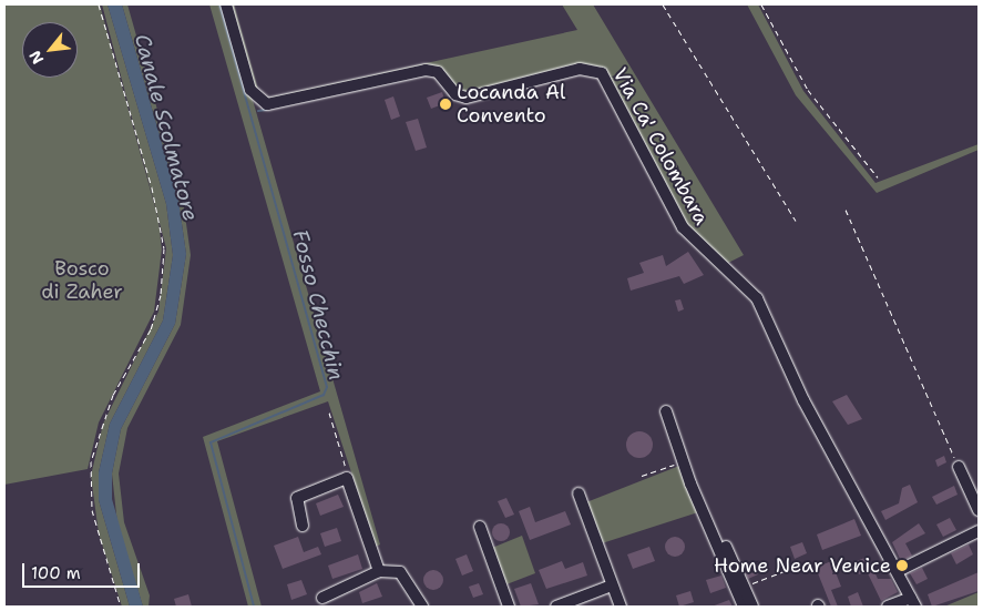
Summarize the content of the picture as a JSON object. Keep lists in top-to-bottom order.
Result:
{
  "streets": {
    "street": ["Via Ca' Colombara"]
  },
  "water": ["Canale Scolmatore", "Fosso Checchin"],
  "parks": ["Bosco di Zaher"],
  "places": ["Locanda Al Convento", "Home Near Venice"],
  "scale_bar": "100 m",
  "north": "bottom left"
}
